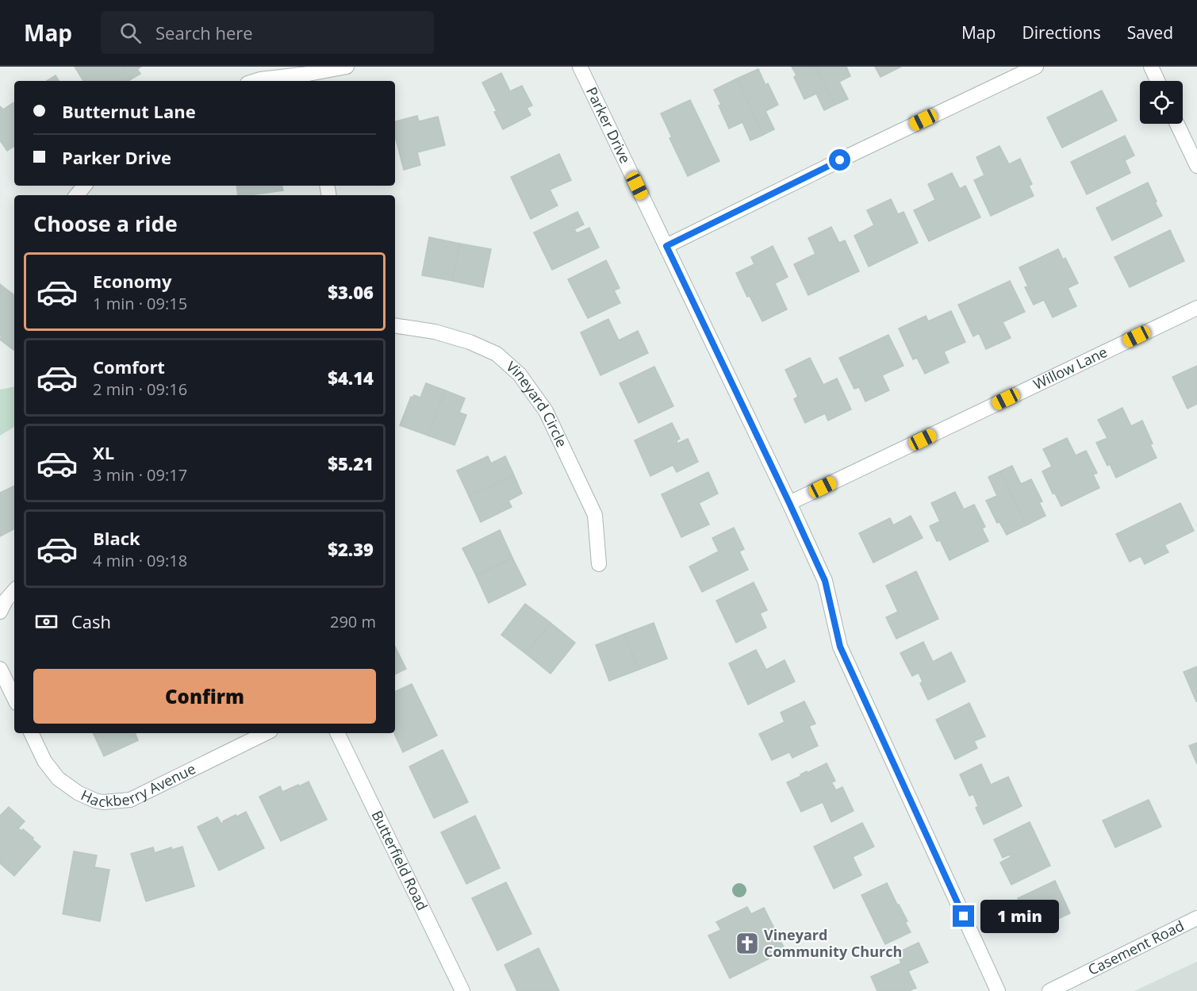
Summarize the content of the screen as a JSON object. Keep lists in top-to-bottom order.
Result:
{
  "streets": {
    "street": [
      "Parker Drive",
      "Willow Lane",
      "Vineyard Circle",
      "Hackberry Avenue",
      "Butterfield Road",
      "Casement Road"
    ]
  },
  "crossings": [
    ["Parker Drive", "Willow Lane"]
  ],
  "places": {
    "church": ["Vineyard Community Church"]
  },
  "page": {
    "header": "Map",
    "search": "Search here",
    "nav": ["Map", "Directions", "Saved"],
    "banner": ["Butternut Lane", "Parker Drive"],
    "heading": "Choose a ride",
    "list": [
      {
        "name": "Economy",
        "note": "1 min · 09:15",
        "value": "$3.06"
      },
      {
        "name": "Comfort",
        "note": "2 min · 09:16",
        "value": "$4.14"
      },
      {
        "name": "XL",
        "note": "3 min · 09:17",
        "value": "$5.21"
      },
      {
        "name": "Black",
        "note": "4 min · 09:18",
        "value": "$2.39"
      }
    ],
    "pay": ["Cash", "290 m"],
    "buttons": "Confirm",
    "bubble": "1 min"
  }
}
